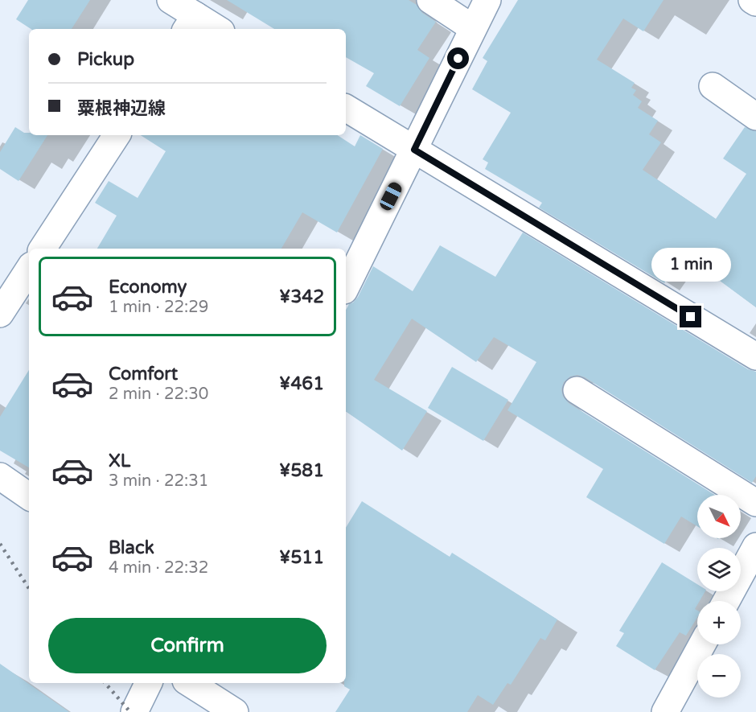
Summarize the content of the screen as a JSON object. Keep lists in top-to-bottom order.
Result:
{
  "north": "bottom right",
  "page": {
    "banner": ["Pickup", "粟根神辺線"],
    "bubble": "1 min",
    "list": [
      {
        "name": "Economy",
        "note": "1 min · 22:29",
        "value": "¥342"
      },
      {
        "name": "Comfort",
        "note": "2 min · 22:30",
        "value": "¥461"
      },
      {
        "name": "XL",
        "note": "3 min · 22:31",
        "value": "¥581"
      },
      {
        "name": "Black",
        "note": "4 min · 22:32",
        "value": "¥511"
      }
    ],
    "map_buttons": ["+", "−"],
    "buttons": "Confirm"
  }
}
